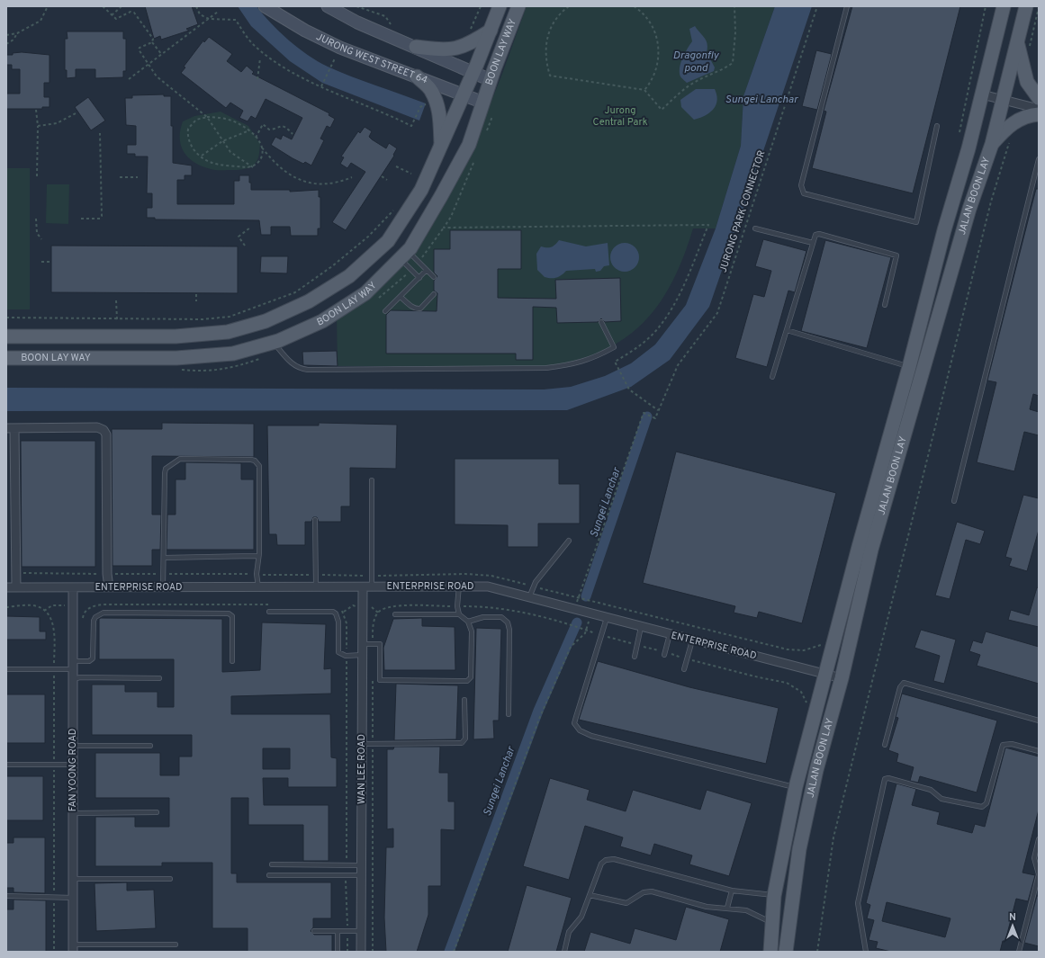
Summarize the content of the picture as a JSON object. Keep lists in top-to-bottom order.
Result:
{
  "streets": {
    "main road": ["BOON LAY WAY", "JALAN BOON LAY"],
    "street": [
      "JURONG WEST STREET 64",
      "ENTERPRISE ROAD",
      "WAN LEE ROAD",
      "FAN YOONG ROAD"
    ],
    "path": ["JURONG PARK CONNECTOR"]
  },
  "crossings": [
    ["BOON LAY WAY", "JURONG WEST STREET 64"],
    ["JALAN BOON LAY", "ENTERPRISE ROAD"],
    ["ENTERPRISE ROAD", "WAN LEE ROAD"],
    ["ENTERPRISE ROAD", "FAN YOONG ROAD"]
  ],
  "water": ["Dragonfly pond", "Sungei Lanchar"],
  "parks": ["Jurong Central Park"],
  "north": "top"
}
